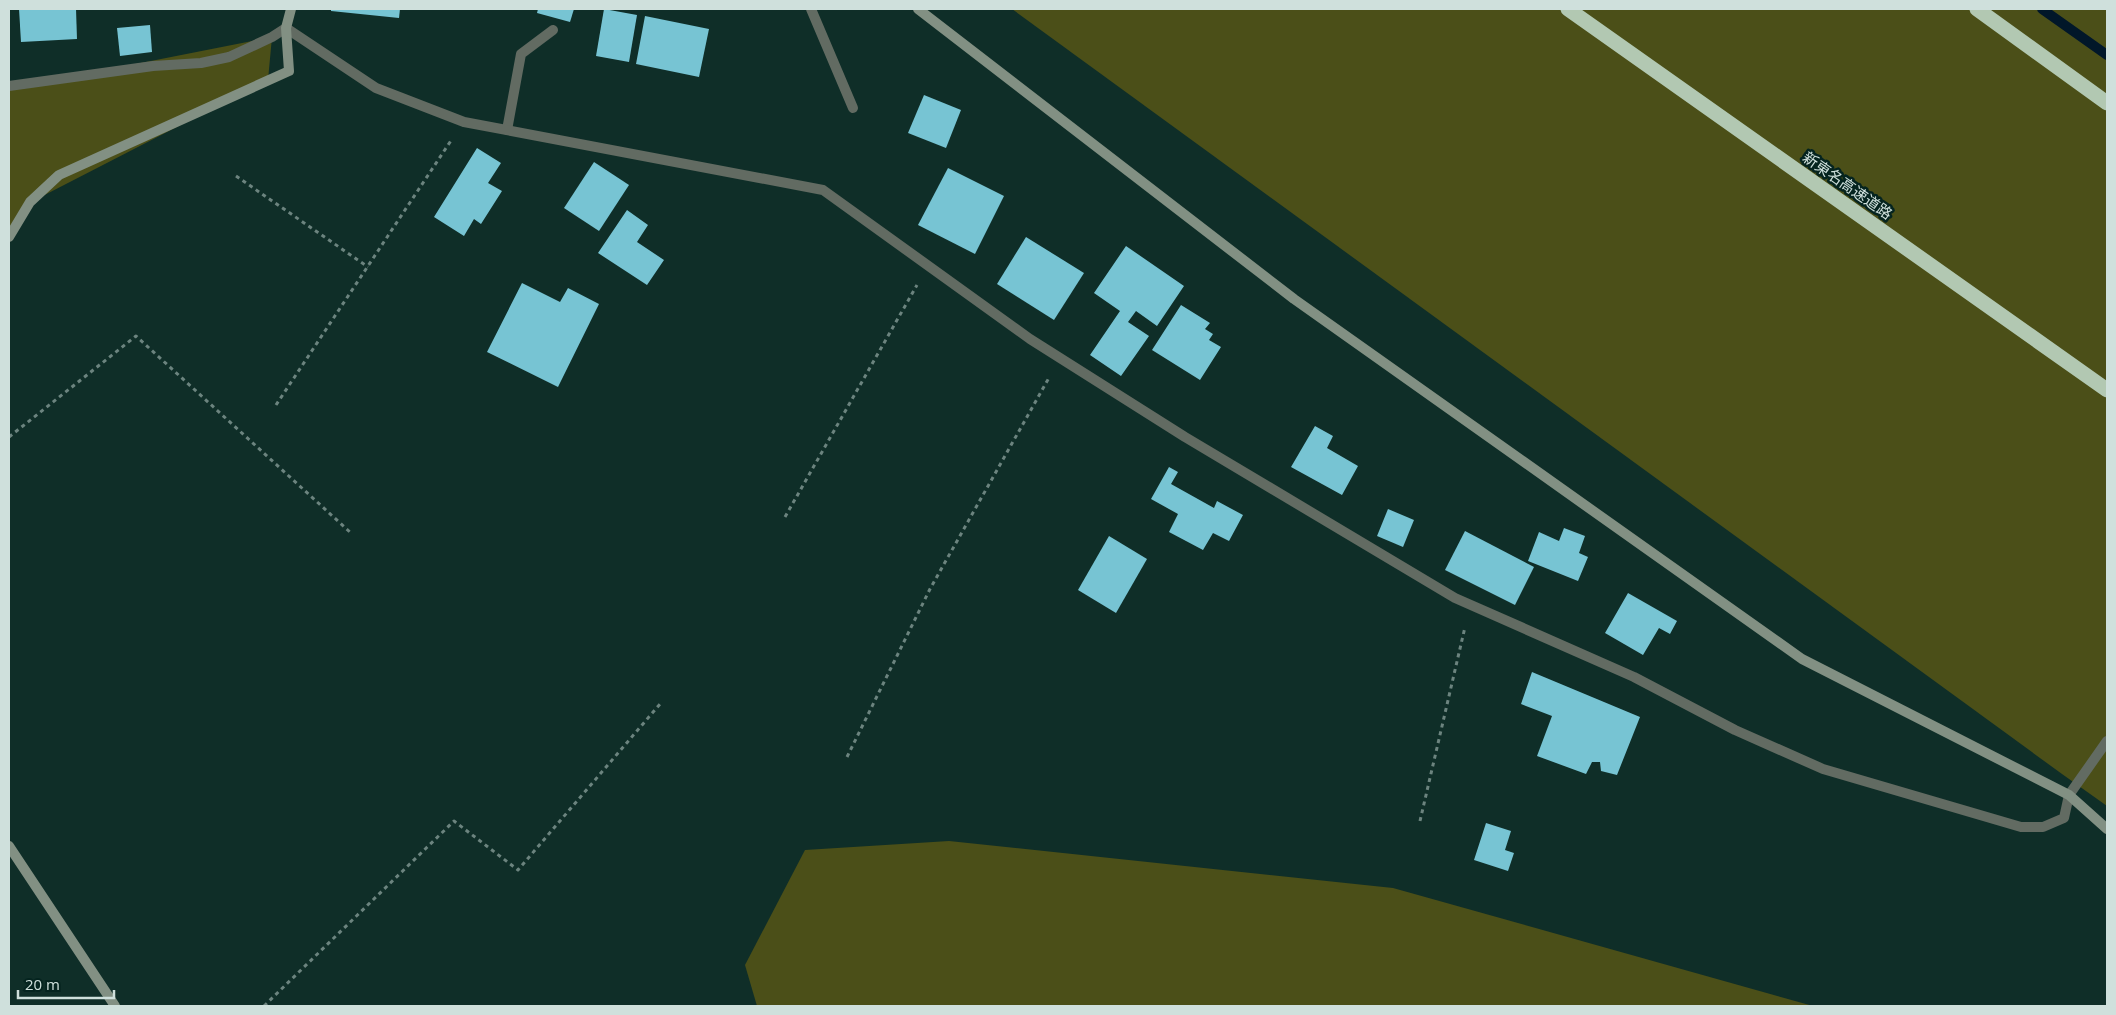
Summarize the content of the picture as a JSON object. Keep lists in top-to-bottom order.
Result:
{
  "streets": {
    "highway": ["新東名高速道路"]
  },
  "scale_bar": "20 m"
}
